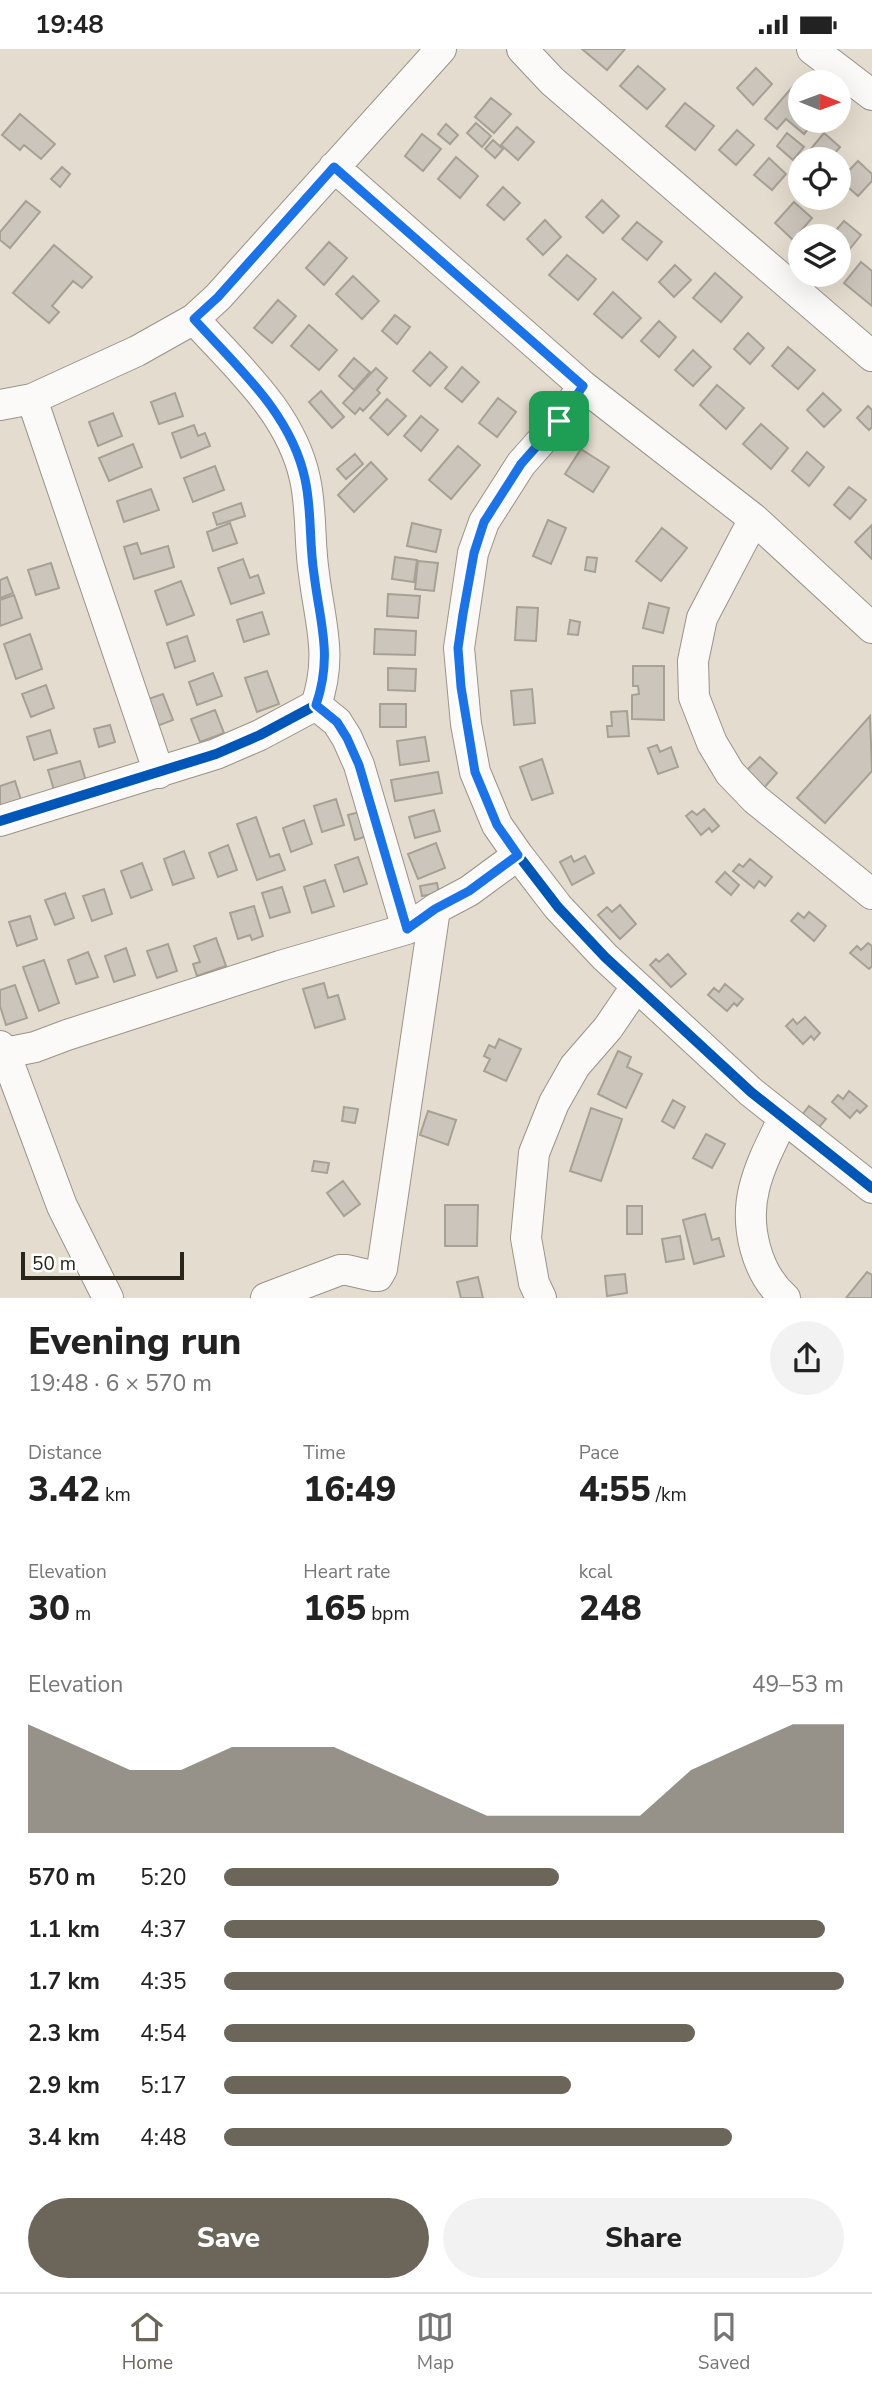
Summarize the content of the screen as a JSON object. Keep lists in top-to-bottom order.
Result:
{
  "scale_bar": "50 m",
  "north": "right",
  "page": {
    "status": "19:48",
    "scale": "50 m",
    "heading": ["Evening run", "19:48 · 6 × 570 m"],
    "stats": [
      ["Distance", "3.42 km"],
      ["Time", "16:49"],
      ["Pace", "4:55 /km"],
      ["Elevation", "30 m"],
      ["Heart rate", "165 bpm"],
      ["kcal", "248"]
    ],
    "chart": ["Elevation", "49–53 m"],
    "list": [
      {
        "name": "570 m",
        "note": "5:20"
      },
      {
        "name": "1.1 km",
        "note": "4:37"
      },
      {
        "name": "1.7 km",
        "note": "4:35"
      },
      {
        "name": "2.3 km",
        "note": "4:54"
      },
      {
        "name": "2.9 km",
        "note": "5:17"
      },
      {
        "name": "3.4 km",
        "note": "4:48"
      }
    ],
    "buttons": ["Save", "Share"],
    "tabs": ["Home", "Map", "Saved"]
  }
}
